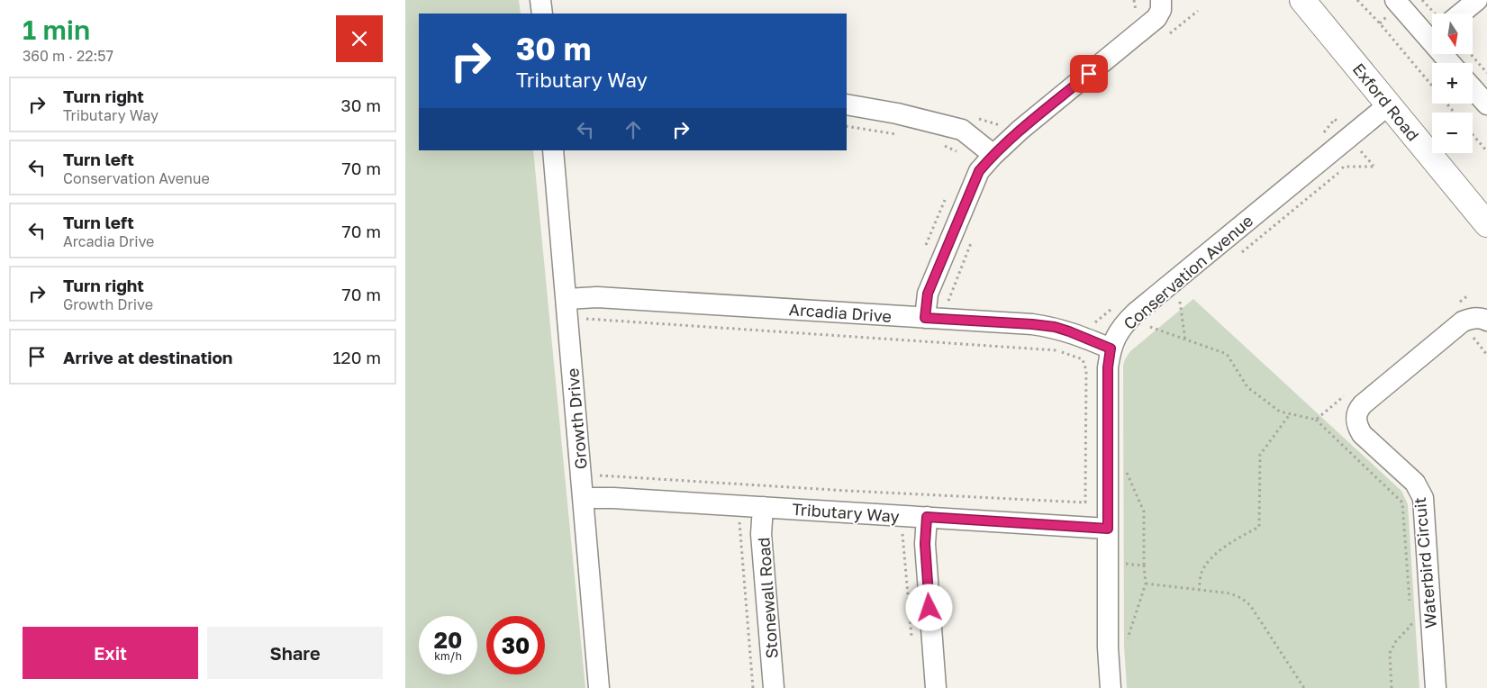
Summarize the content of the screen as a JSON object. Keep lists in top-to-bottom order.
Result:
{
  "streets": {
    "street": [
      "Exford Road",
      "Conservation Avenue",
      "Arcadia Drive",
      "Growth Drive",
      "Tributary Way",
      "Waterbird Circuit",
      "Stonewall Road"
    ]
  },
  "crossings": [
    ["Exford Road", "Conservation Avenue"],
    ["Conservation Avenue", "Arcadia Drive"],
    ["Conservation Avenue", "Tributary Way"],
    ["Arcadia Drive", "Growth Drive"],
    ["Growth Drive", "Tributary Way"],
    ["Tributary Way", "Stonewall Road"]
  ],
  "north": "bottom",
  "page": {
    "heading": ["1 min", "360 m · 22:57"],
    "map_buttons": ["+", "−"],
    "turn": ["30 m", "Tributary Way"],
    "list": [
      {
        "name": "Turn right",
        "note": "Tributary Way",
        "value": "30 m"
      },
      {
        "name": "Turn left",
        "note": "Conservation Avenue",
        "value": "70 m"
      },
      {
        "name": "Turn left",
        "note": "Arcadia Drive",
        "value": "70 m"
      },
      {
        "name": "Turn right",
        "note": "Growth Drive",
        "value": "70 m"
      },
      {
        "name": "Arrive at destination",
        "value": "120 m"
      }
    ],
    "speed": "20 km/h",
    "limit": "30",
    "buttons": ["Exit", "Share"]
  }
}
